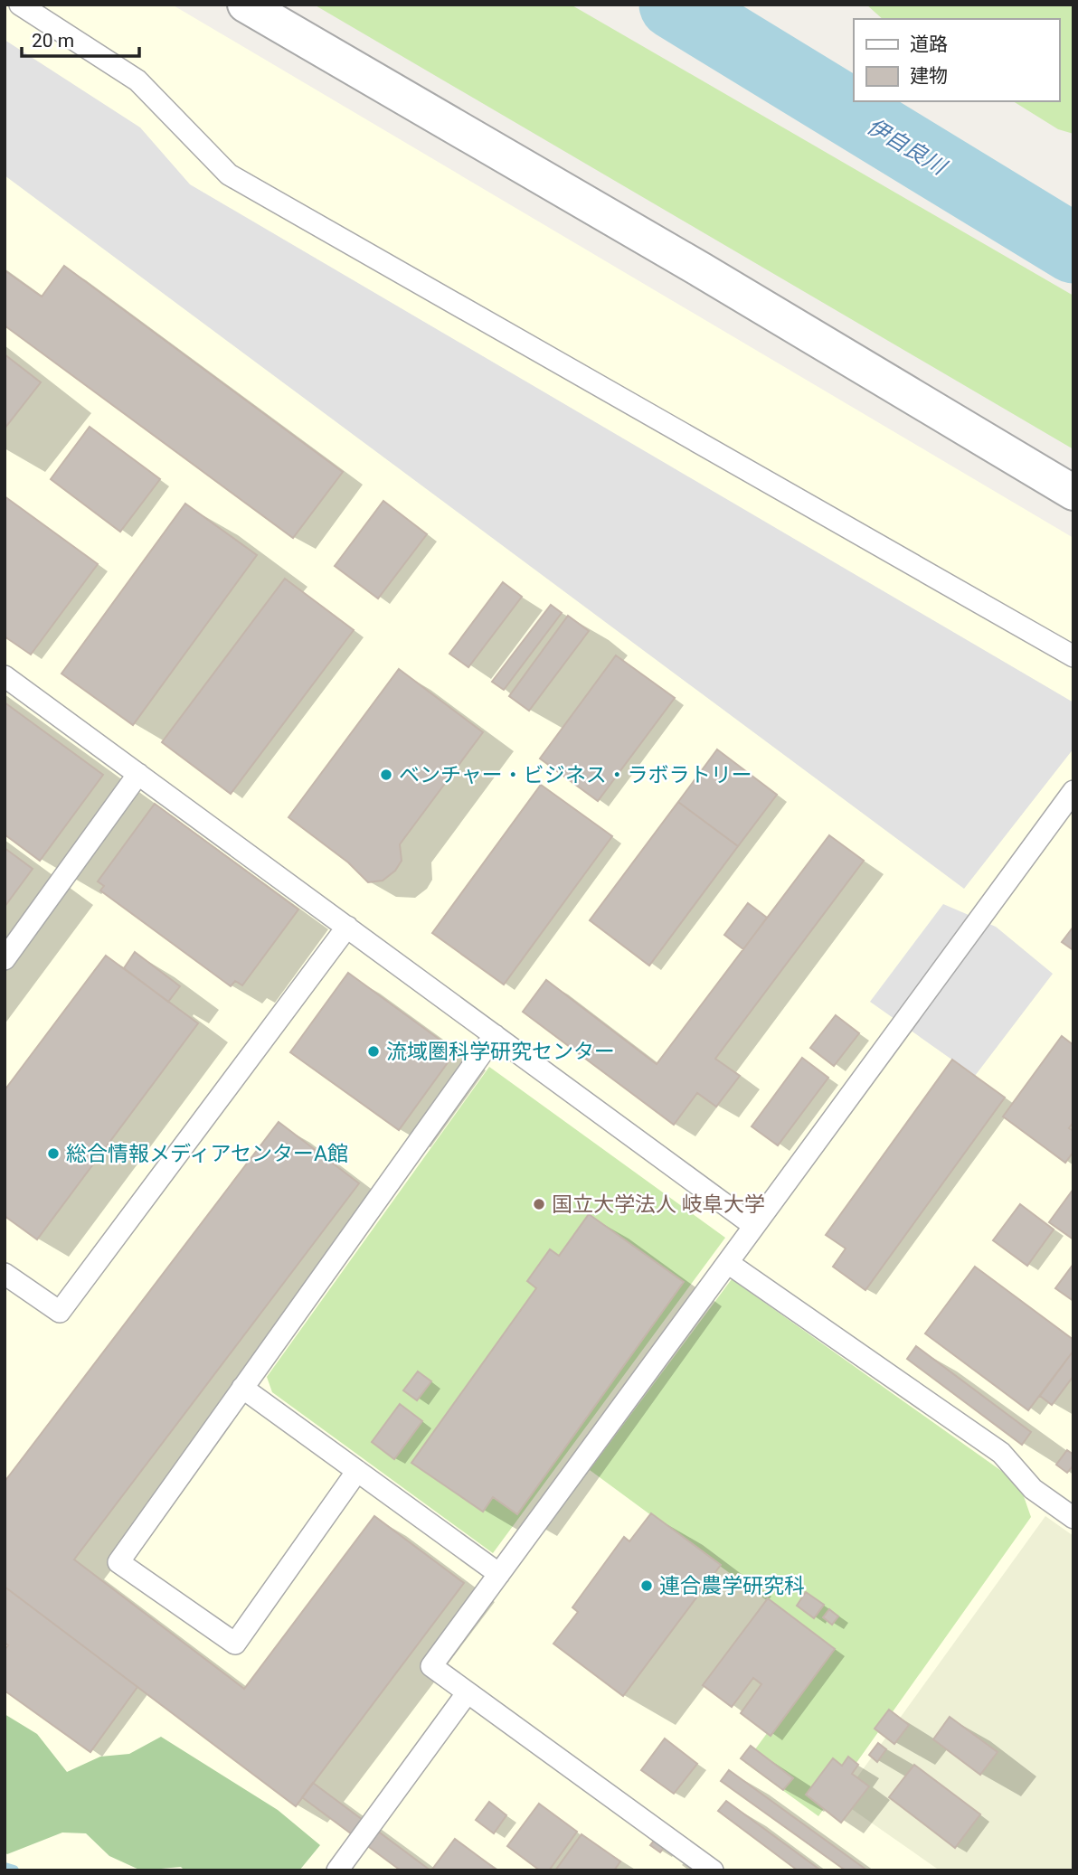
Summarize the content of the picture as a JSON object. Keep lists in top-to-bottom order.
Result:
{
  "water": ["伊自良川"],
  "places": [
    "ベンチャー・ビジネス・ラボラトリー",
    "流域圏科学研究センター",
    "総合情報メディアセンターA館",
    "国立大学法人 岐阜大学",
    "連合農学研究科"
  ],
  "legend": ["道路", "建物"],
  "scale_bar": "20 m"
}
